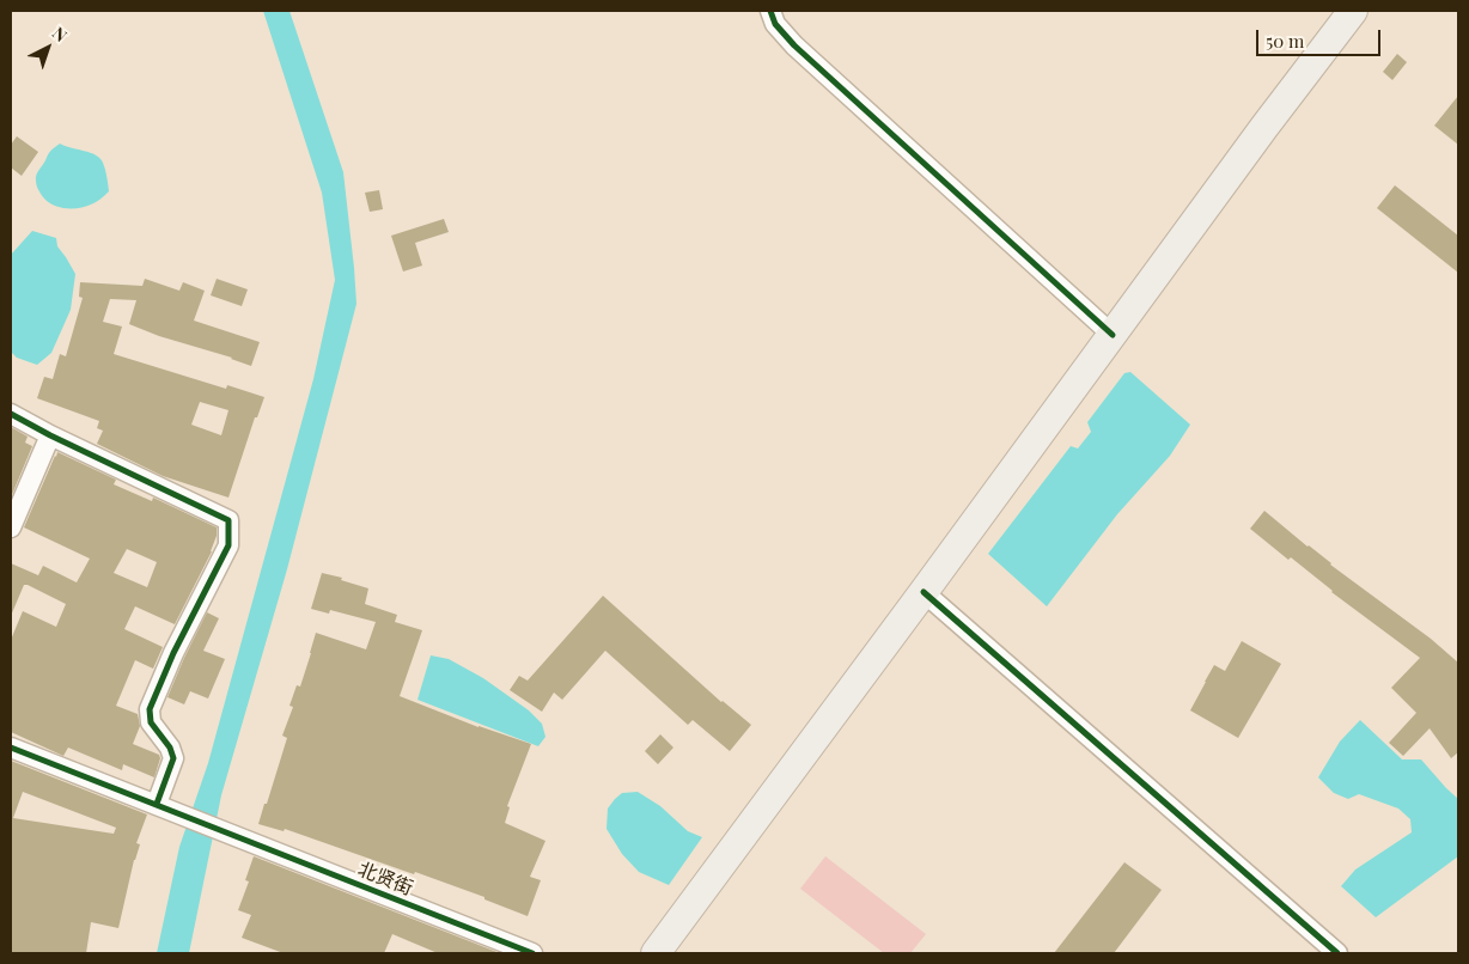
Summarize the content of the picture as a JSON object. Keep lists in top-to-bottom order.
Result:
{
  "streets": {
    "street": ["北贤街"]
  },
  "scale_bar": "50 m",
  "north": "top right"
}
